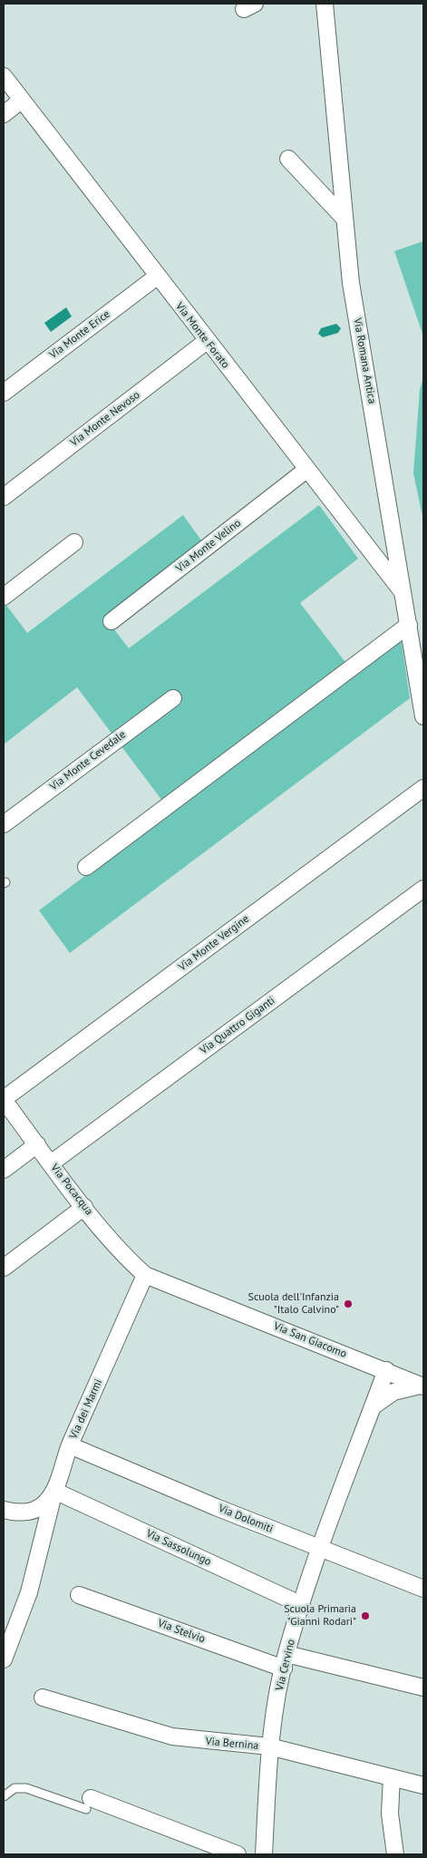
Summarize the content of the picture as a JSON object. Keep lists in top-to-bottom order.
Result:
{
  "streets": {
    "street": [
      "Via Monte Erice",
      "Via Monte Forato",
      "Via Romana Antica",
      "Via Monte Nevoso",
      "Via Monte Velino",
      "Via Monte Cevedale",
      "Via Monte Vergine",
      "Via Quattro Giganti",
      "Via Pocacqua",
      "Via San Giacomo",
      "Via dei Marmi",
      "Via Dolomiti",
      "Via Sassolungo",
      "Via Stelvio",
      "Via Cervino",
      "Via Bernina"
    ]
  },
  "crossings": [
    ["Via Monte Erice", "Via Monte Forato"],
    ["Via Monte Forato", "Via Romana Antica"],
    ["Via Monte Forato", "Via Monte Nevoso"],
    ["Via Monte Forato", "Via Monte Velino"],
    ["Via Monte Vergine", "Via Pocacqua"],
    ["Via Quattro Giganti", "Via Pocacqua"],
    ["Via Pocacqua", "Via San Giacomo"],
    ["Via Pocacqua", "Via dei Marmi"],
    ["Via San Giacomo", "Via dei Marmi"],
    ["Via San Giacomo", "Via Cervino"],
    ["Via dei Marmi", "Via Dolomiti"],
    ["Via dei Marmi", "Via Sassolungo"],
    ["Via Dolomiti", "Via Cervino"],
    ["Via Sassolungo", "Via Cervino"],
    ["Via Stelvio", "Via Cervino"],
    ["Via Cervino", "Via Bernina"]
  ],
  "places": ["Scuola dell'Infanzia \"Italo Calvino\"", "Scuola Primaria \"Gianni Rodari\""]
}
